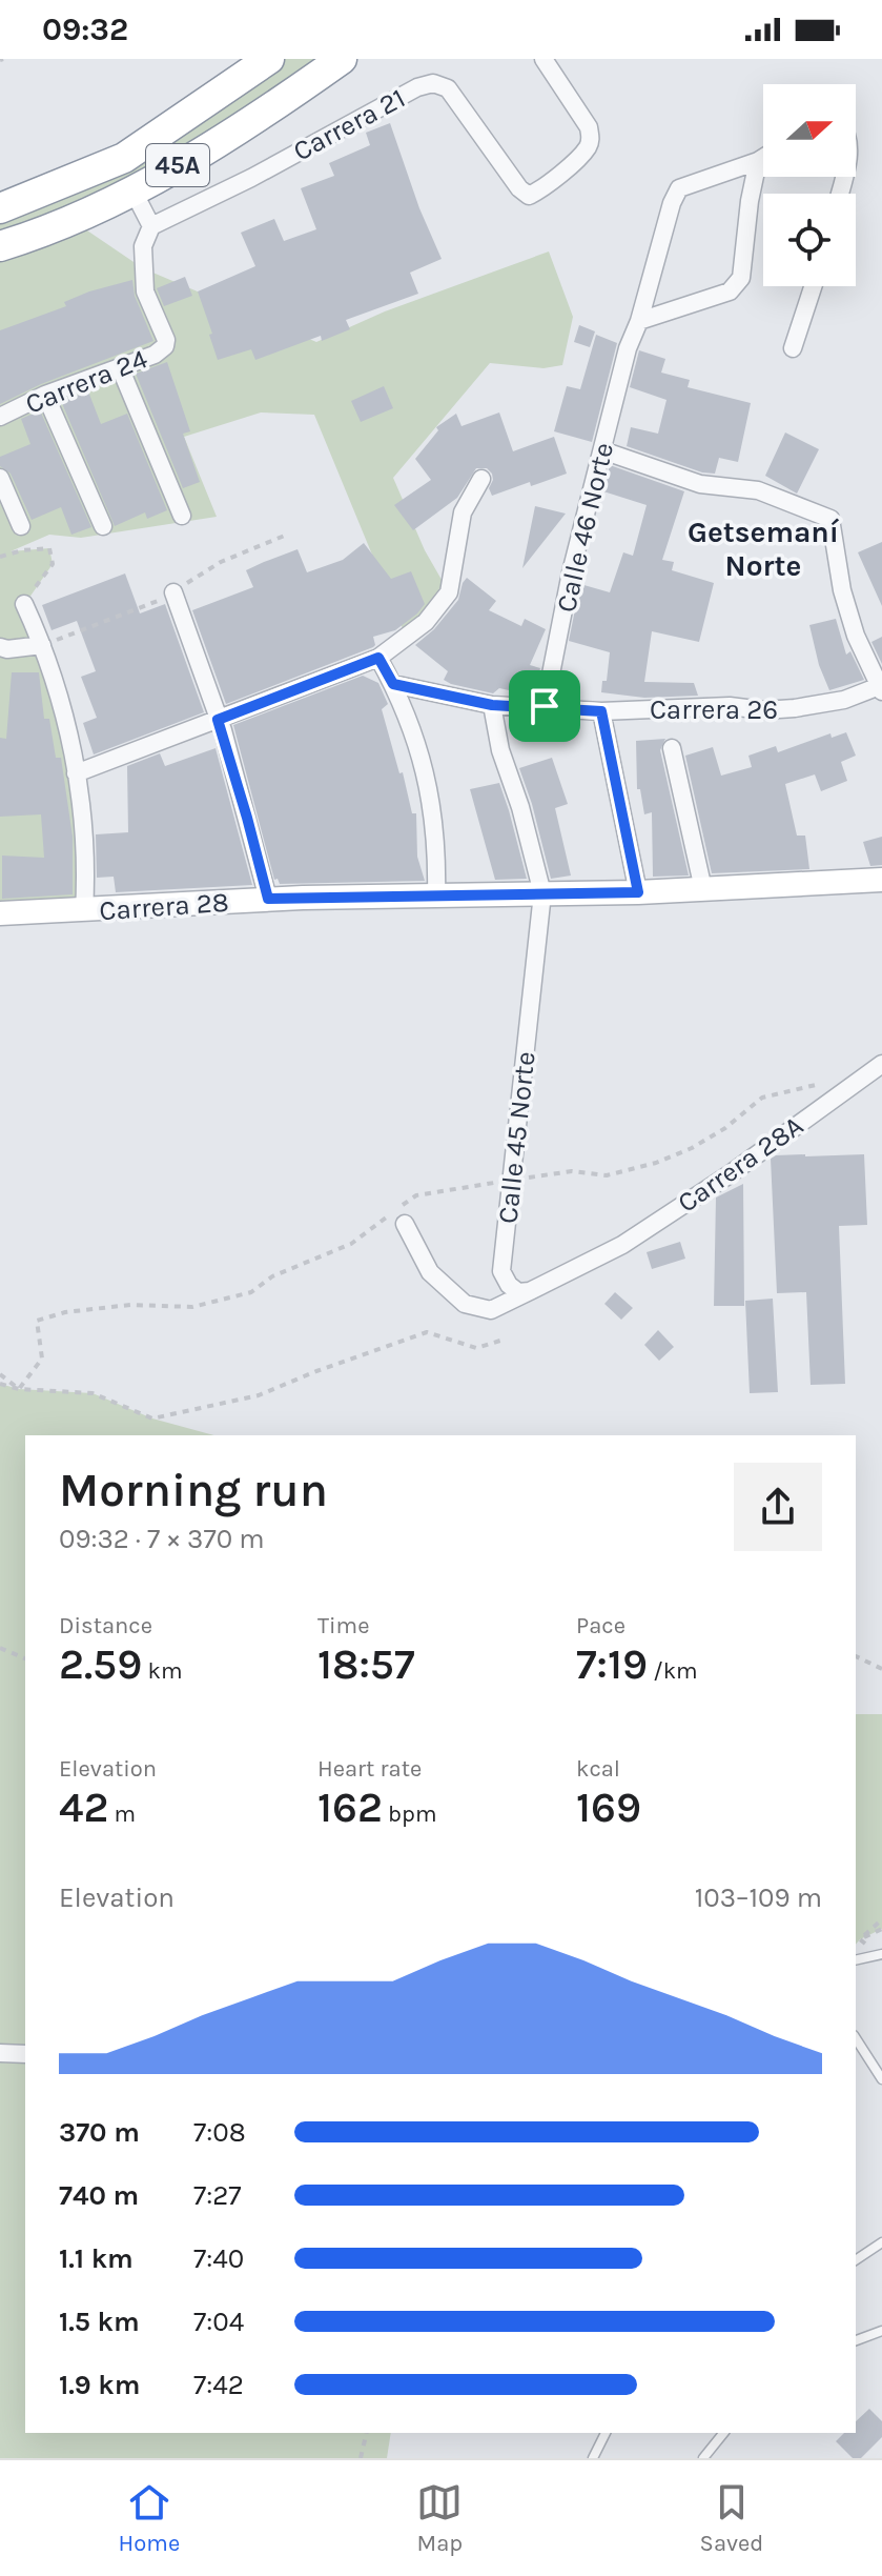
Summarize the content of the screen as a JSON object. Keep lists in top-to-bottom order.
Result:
{
  "streets": {
    "highway": ["45A"],
    "street": [
      "Carrera 21",
      "Carrera 24",
      "Calle 46 Norte",
      "Carrera 26",
      "Carrera 28",
      "Calle 45 Norte",
      "Carrera 28A"
    ]
  },
  "crossings": [
    ["Carrera 21", "Carrera 24"],
    ["Calle 46 Norte", "Carrera 26"],
    ["Carrera 28", "Calle 45 Norte"],
    ["Calle 45 Norte", "Carrera 28A"]
  ],
  "districts": ["Getsemaní Norte"],
  "north": "right",
  "page": {
    "status": "09:32",
    "heading": ["Morning run", "09:32 · 7 × 370 m"],
    "stats": [
      ["Distance", "2.59 km"],
      ["Time", "18:57"],
      ["Pace", "7:19 /km"],
      ["Elevation", "42 m"],
      ["Heart rate", "162 bpm"],
      ["kcal", "169"]
    ],
    "chart": ["Elevation", "103–109 m"],
    "list": [
      {
        "name": "370 m",
        "note": "7:08"
      },
      {
        "name": "740 m",
        "note": "7:27"
      },
      {
        "name": "1.1 km",
        "note": "7:40"
      },
      {
        "name": "1.5 km",
        "note": "7:04"
      },
      {
        "name": "1.9 km",
        "note": "7:42"
      }
    ],
    "tabs": ["Home", "Map", "Saved"]
  }
}
